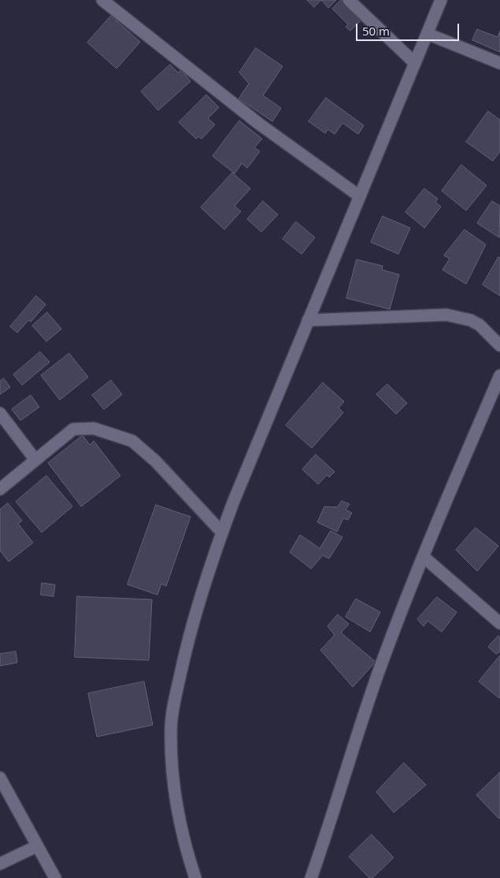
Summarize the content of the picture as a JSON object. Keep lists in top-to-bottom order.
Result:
{
  "scale_bar": "50 m"
}
